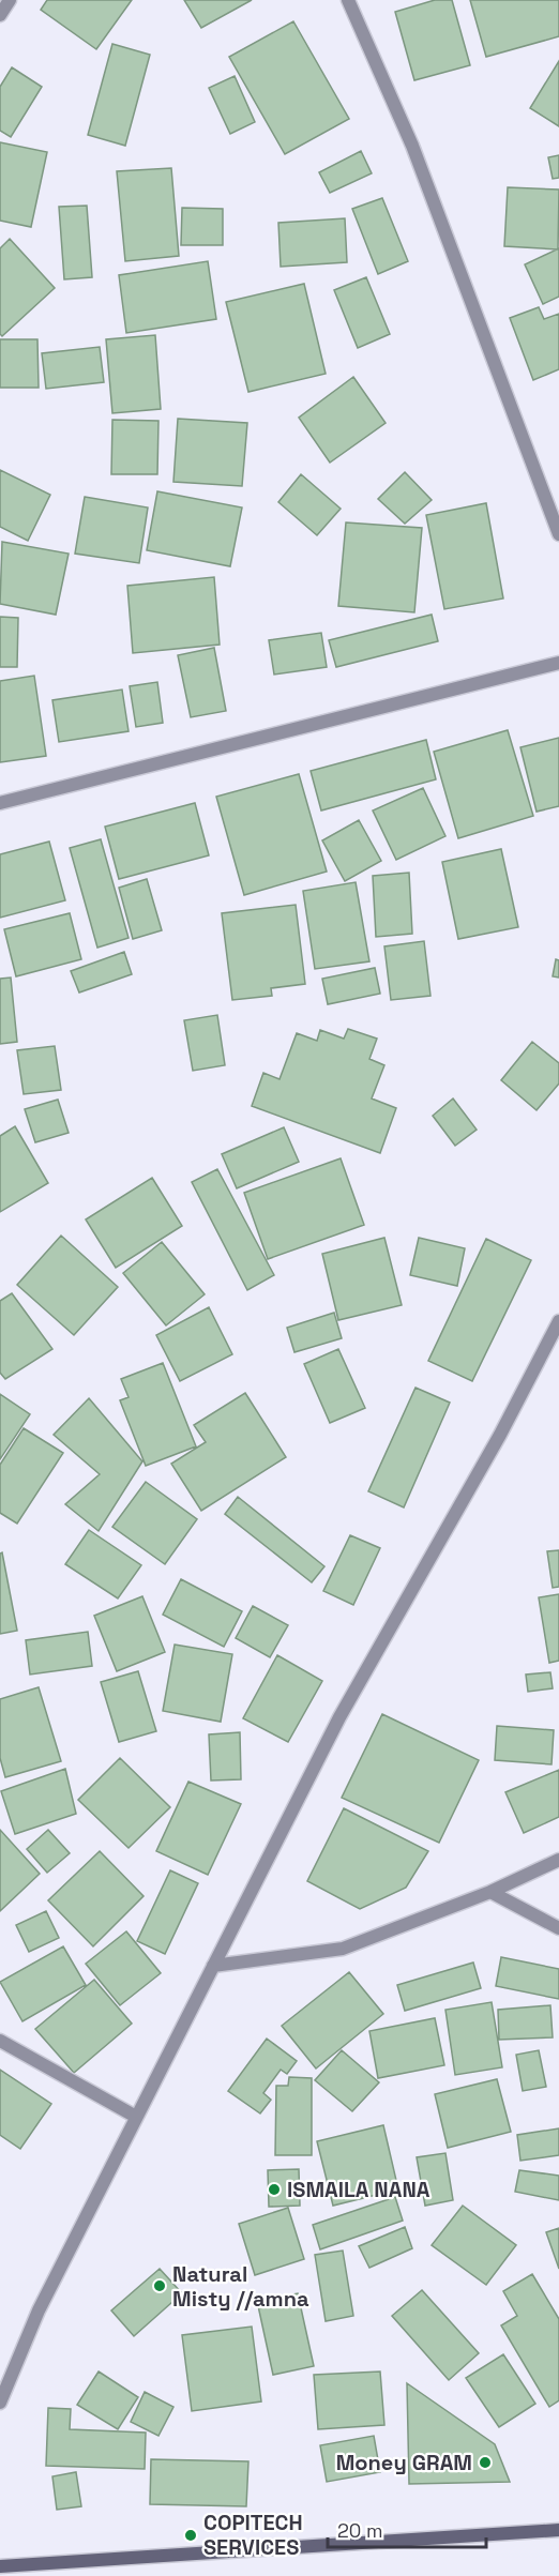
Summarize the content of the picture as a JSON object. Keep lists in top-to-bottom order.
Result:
{
  "places": [
    "ISMAILA NANA",
    "Natural Misty //amna",
    "Money GRAM",
    "COPITECH SERVICES"
  ],
  "scale_bar": "20 m"
}
